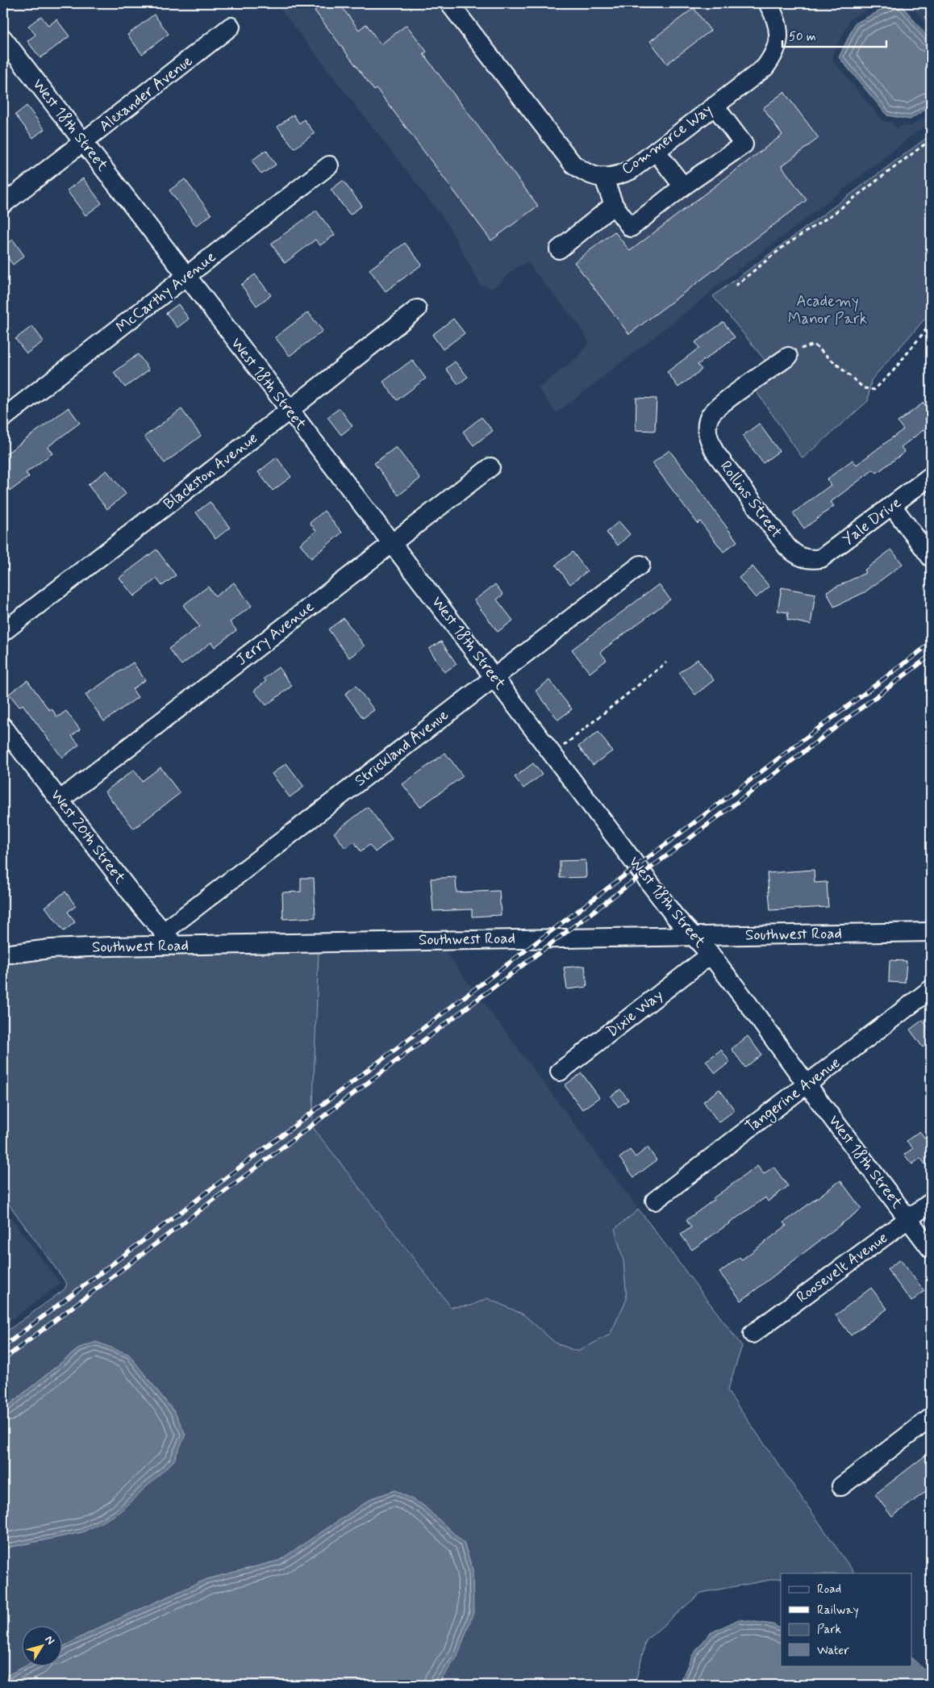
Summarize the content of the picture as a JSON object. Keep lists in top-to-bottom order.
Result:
{
  "streets": {
    "street": [
      "Alexander Avenue",
      "West 18th Street",
      "Commerce Way",
      "McCarthy Avenue",
      "Blackston Avenue",
      "Rollins Street",
      "Yale Drive",
      "Jerry Avenue",
      "Strickland Avenue",
      "West 20th Street",
      "Southwest Road",
      "Dixie Way",
      "Tangerine Avenue",
      "Roosevelt Avenue"
    ]
  },
  "crossings": [
    ["Alexander Avenue", "West 18th Street"],
    ["West 18th Street", "McCarthy Avenue"],
    ["West 18th Street", "Blackston Avenue"],
    ["West 18th Street", "Jerry Avenue"],
    ["West 18th Street", "Strickland Avenue"],
    ["West 18th Street", "Southwest Road"],
    ["West 18th Street", "Dixie Way"],
    ["West 18th Street", "Tangerine Avenue"],
    ["West 18th Street", "Roosevelt Avenue"],
    ["Rollins Street", "Yale Drive"],
    ["Jerry Avenue", "West 20th Street"],
    ["Strickland Avenue", "West 20th Street"],
    ["Strickland Avenue", "Southwest Road"],
    ["West 20th Street", "Southwest Road"]
  ],
  "parks": ["Academy Manor Park"],
  "legend": [
    "Road",
    "Railway",
    "Park",
    "Water"
  ],
  "scale_bar": "50 m",
  "north": "top right"
}
